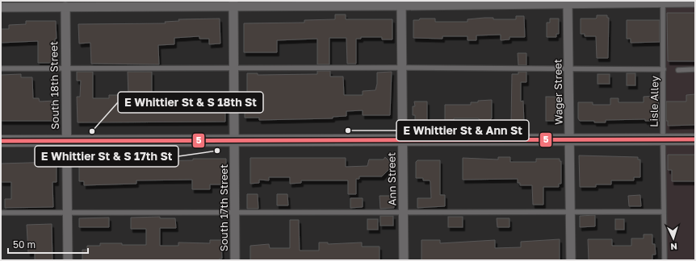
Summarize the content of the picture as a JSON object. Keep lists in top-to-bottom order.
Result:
{
  "streets": {
    "street": [
      "South 18th Street",
      "Wager Street",
      "Ann Street",
      "South 17th Street"
    ],
    "lane": ["Lisle Alley"]
  },
  "places": ["E Whittier St & Ann St", "E Whittier St & S 18th St", "E Whittier St & S 17th St"],
  "lines": ["transit line 5"],
  "scale_bar": "50 m",
  "north": "bottom"
}
